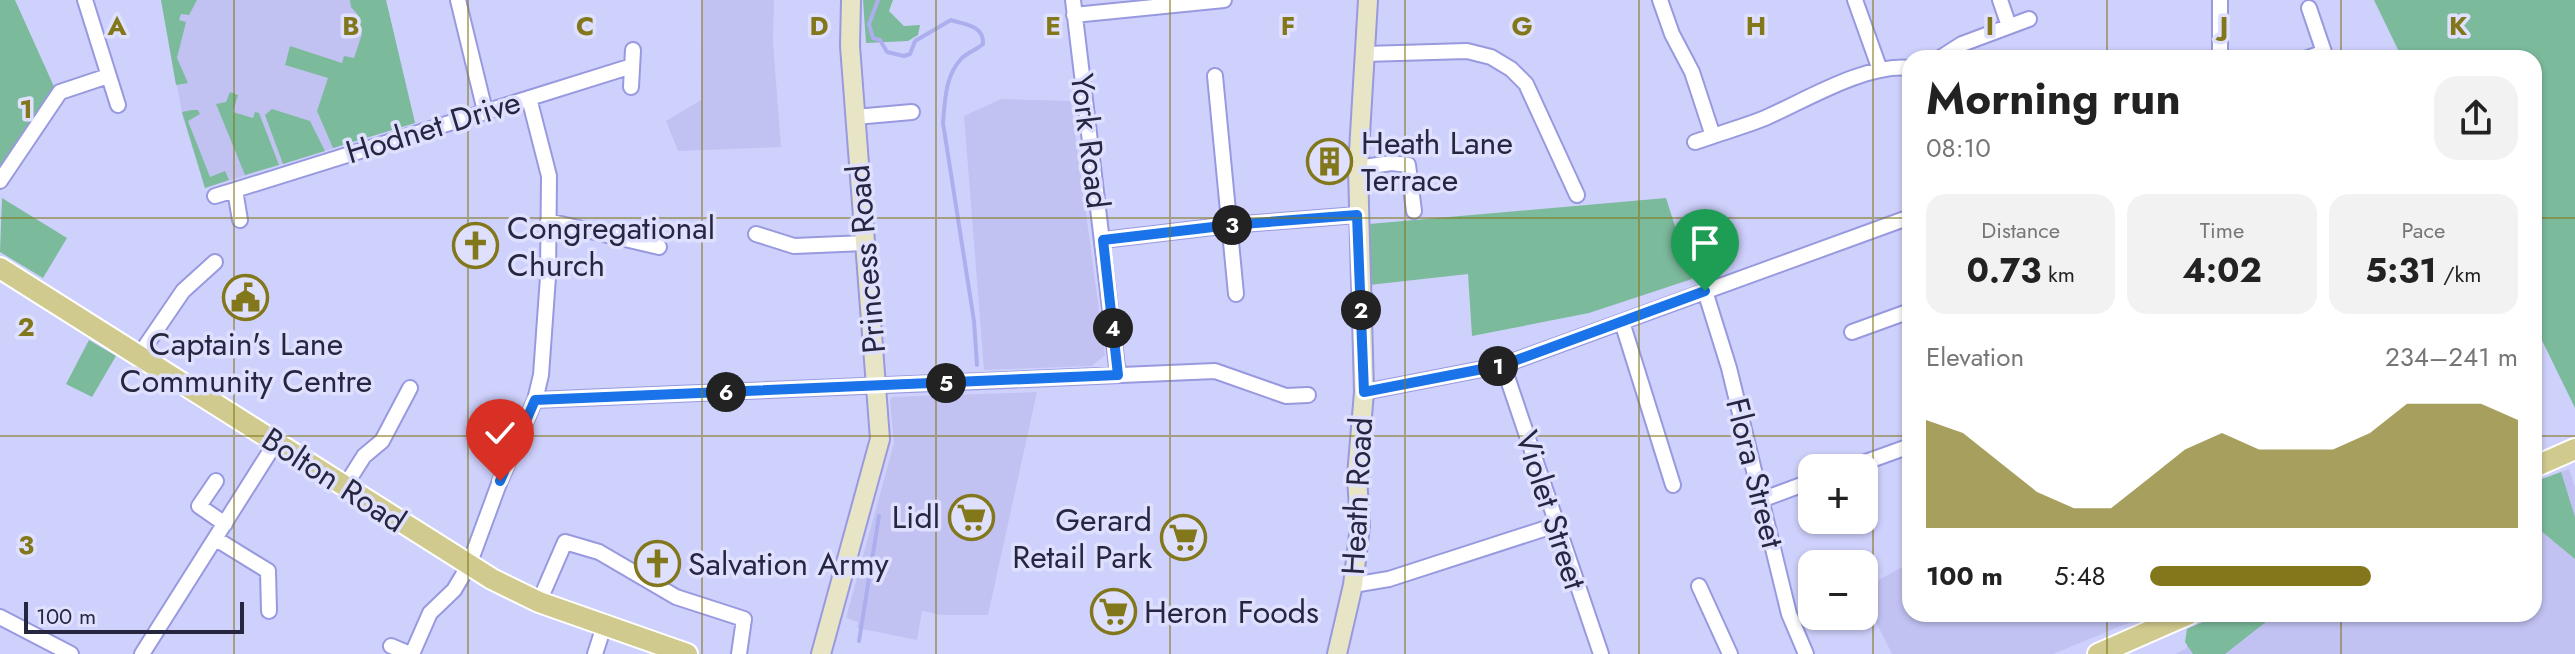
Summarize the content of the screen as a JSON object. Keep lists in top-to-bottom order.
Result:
{
  "streets": {
    "main road": ["Bolton Road"],
    "street": [
      "Hodnet Drive",
      "York Road",
      "Princess Road",
      "Flora Street",
      "Heath Road",
      "Violet Street"
    ]
  },
  "places": {
    "building": ["Heath Lane Terrace"],
    "church": ["Congregational Church", "Salvation Army"],
    "public building": ["Captain's Lane Community Centre"],
    "supermarket": ["Lidl", "Gerard Retail Park", "Heron Foods"]
  },
  "scale_bar": "100 m",
  "page": {
    "heading": ["Morning run", "08:10"],
    "stats": [
      ["Distance", "0.73 km"],
      ["Time", "4:02"],
      ["Pace", "5:31 /km"]
    ],
    "pins": [
      "3",
      "2",
      "4",
      "1",
      "5",
      "6"
    ],
    "chart": ["Elevation", "234–241 m"],
    "map_buttons": ["+", "−"],
    "list": [
      {
        "name": "100 m",
        "note": "5:48"
      }
    ],
    "scale": "100 m"
  },
  "grid": {
    "columns": [
      "A",
      "B",
      "C",
      "D",
      "E",
      "F",
      "G",
      "H",
      "I",
      "J",
      "K"
    ],
    "rows": ["1", "2", "3"]
  }
}
